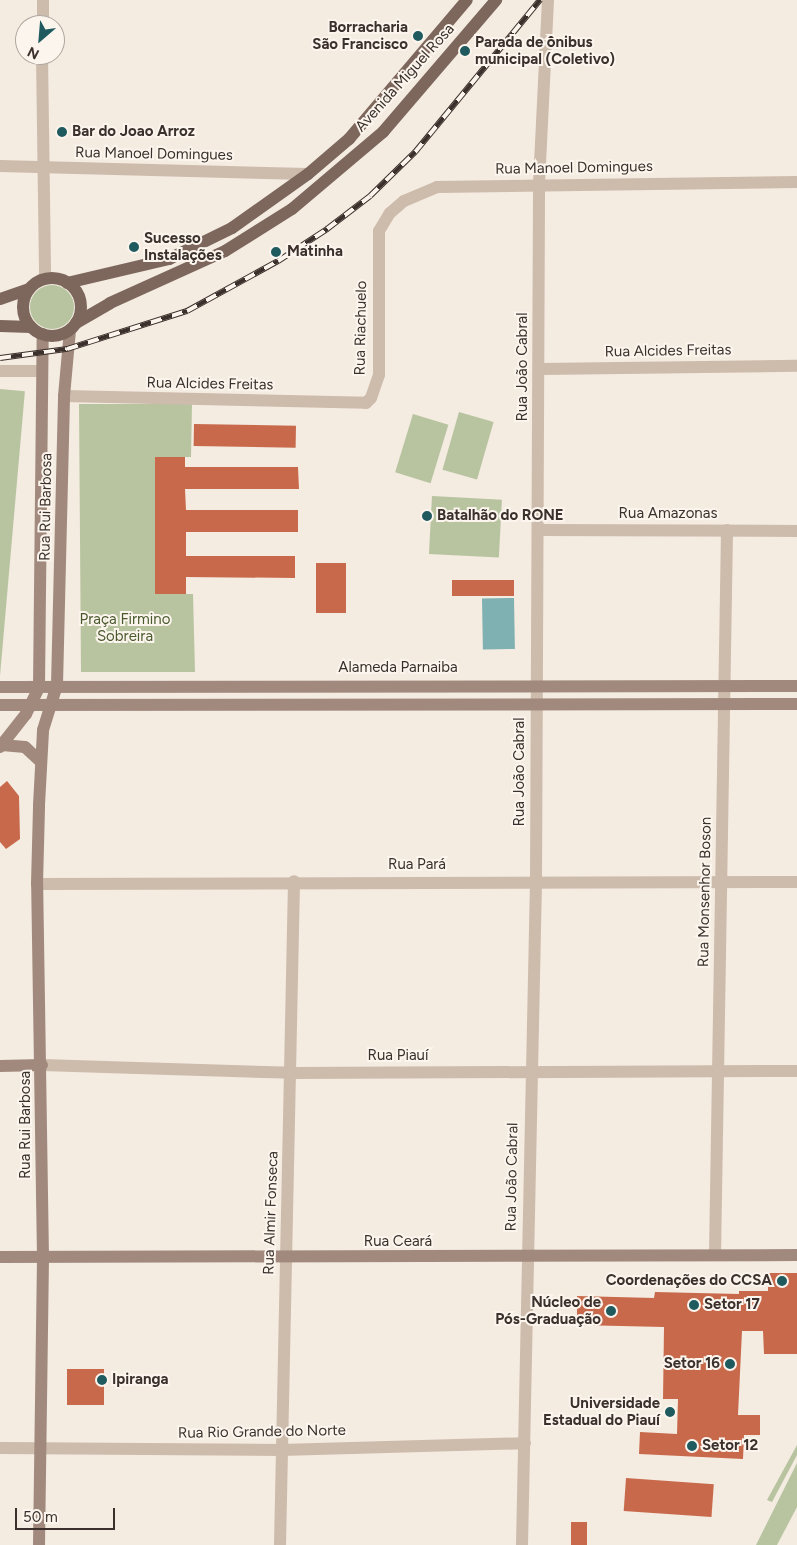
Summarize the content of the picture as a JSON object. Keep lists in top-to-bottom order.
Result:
{
  "streets": {
    "main road": [
      "Avenida Miguel Rosa",
      "Rua Rui Barbosa",
      "Alameda Parnaiba",
      "Rua Piauí",
      "Rua Ceará"
    ],
    "street": [
      "Rua Manoel Domingues",
      "Rua Riachuelo",
      "Rua Alcides Freitas",
      "Rua João Cabral",
      "Rua Amazonas",
      "Rua Pará",
      "Rua Monsenhor Boson",
      "Rua Almir Fonseca",
      "Rua Rio Grande do Norte"
    ]
  },
  "crossings": [
    ["Avenida Miguel Rosa", "Rua Manoel Domingues"],
    ["Avenida Miguel Rosa", "Rua Rui Barbosa"],
    ["Rua Manoel Domingues", "Rua Riachuelo"],
    ["Rua Manoel Domingues", "Rua João Cabral"],
    ["Rua Riachuelo", "Rua Alcides Freitas"],
    ["Rua Alcides Freitas", "Rua João Cabral"],
    ["Rua Alcides Freitas", "Rua Rui Barbosa"],
    ["Rua João Cabral", "Rua Amazonas"],
    ["Rua João Cabral", "Alameda Parnaiba"],
    ["Rua João Cabral", "Rua Pará"],
    ["Rua João Cabral", "Rua Piauí"],
    ["Rua João Cabral", "Rua Ceará"],
    ["Rua João Cabral", "Rua Rio Grande do Norte"],
    ["Rua Rui Barbosa", "Alameda Parnaiba"],
    ["Rua Rui Barbosa", "Rua Pará"],
    ["Rua Rui Barbosa", "Rua Piauí"],
    ["Rua Rui Barbosa", "Rua Ceará"],
    ["Rua Rui Barbosa", "Rua Rio Grande do Norte"],
    ["Rua Amazonas", "Rua Monsenhor Boson"],
    ["Alameda Parnaiba", "Rua Monsenhor Boson"],
    ["Rua Pará", "Rua Monsenhor Boson"],
    ["Rua Pará", "Rua Almir Fonseca"],
    ["Rua Monsenhor Boson", "Rua Piauí"],
    ["Rua Monsenhor Boson", "Rua Ceará"],
    ["Rua Piauí", "Rua Almir Fonseca"],
    ["Rua Almir Fonseca", "Rua Ceará"],
    ["Rua Almir Fonseca", "Rua Rio Grande do Norte"]
  ],
  "parks": ["Praça Firmino Sobreira"],
  "places": [
    "Borracharia São Francisco",
    "Parada de ônibus municipal (Coletivo)",
    "Bar do Joao Arroz",
    "Sucesso Instalações",
    "Matinha",
    "Batalhão do RONE",
    "Coordenações do CCSA",
    "Setor 17",
    "Núcleo de Pós-Graduação",
    "Setor 16",
    "Ipiranga",
    "Universidade Estadual do Piauí",
    "Setor 12"
  ],
  "scale_bar": "50 m",
  "north": "bottom left"
}
